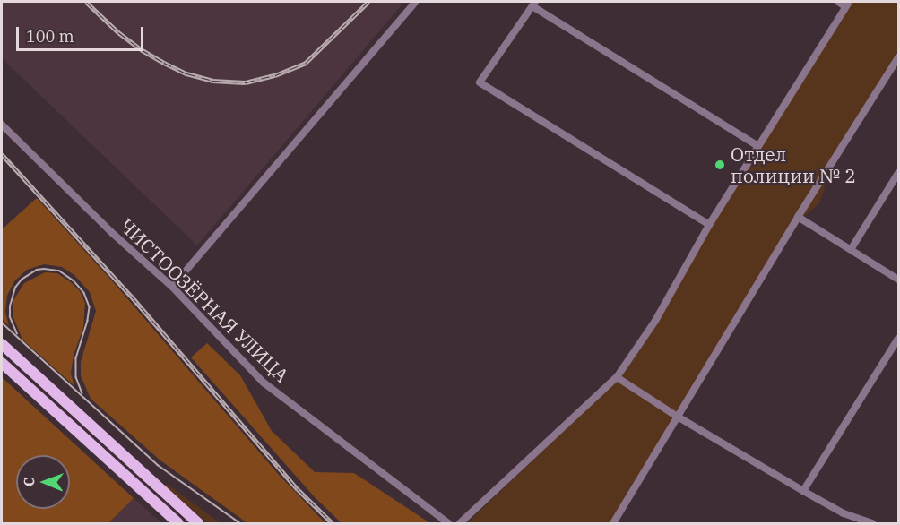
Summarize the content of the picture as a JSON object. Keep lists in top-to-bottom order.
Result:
{
  "streets": {
    "street": ["ЧИСТООЗЁРНАЯ УЛИЦА"]
  },
  "places": ["Отдел полиции № 2"],
  "scale_bar": "100 m",
  "north": "left"
}
